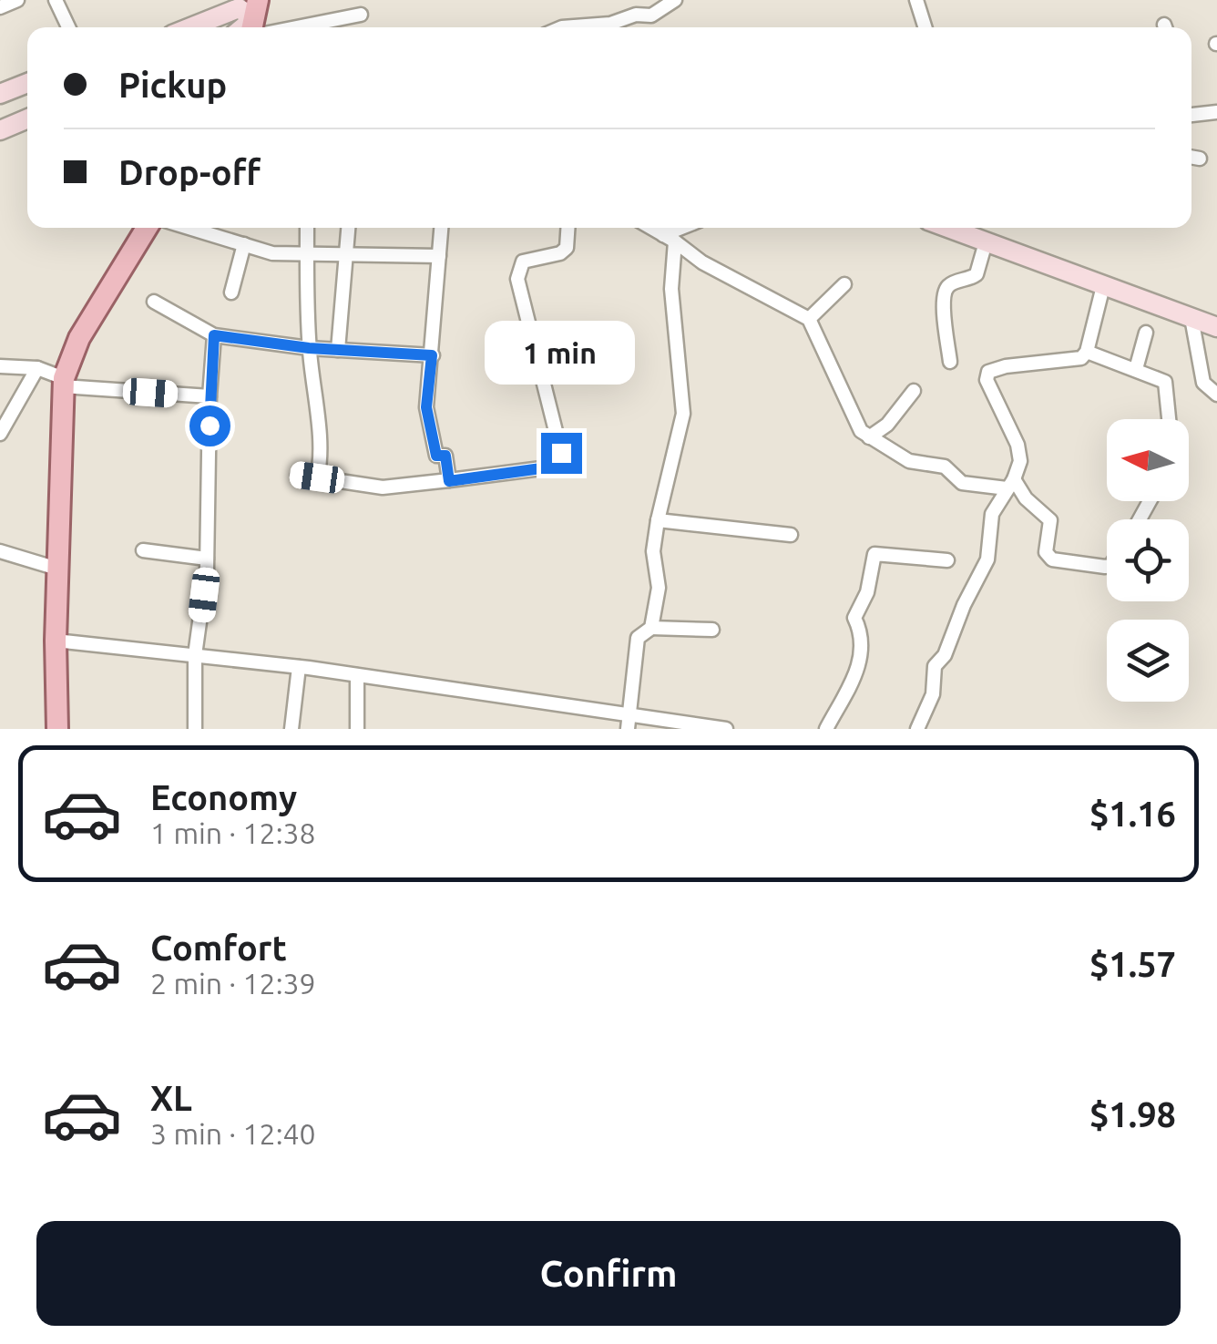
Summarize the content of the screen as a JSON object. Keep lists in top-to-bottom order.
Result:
{
  "north": "left",
  "page": {
    "banner": ["Pickup", "Drop-off"],
    "bubble": "1 min",
    "list": [
      {
        "name": "Economy",
        "note": "1 min · 12:38",
        "value": "$1.16"
      },
      {
        "name": "Comfort",
        "note": "2 min · 12:39",
        "value": "$1.57"
      },
      {
        "name": "XL",
        "note": "3 min · 12:40",
        "value": "$1.98"
      }
    ],
    "buttons": "Confirm"
  }
}
